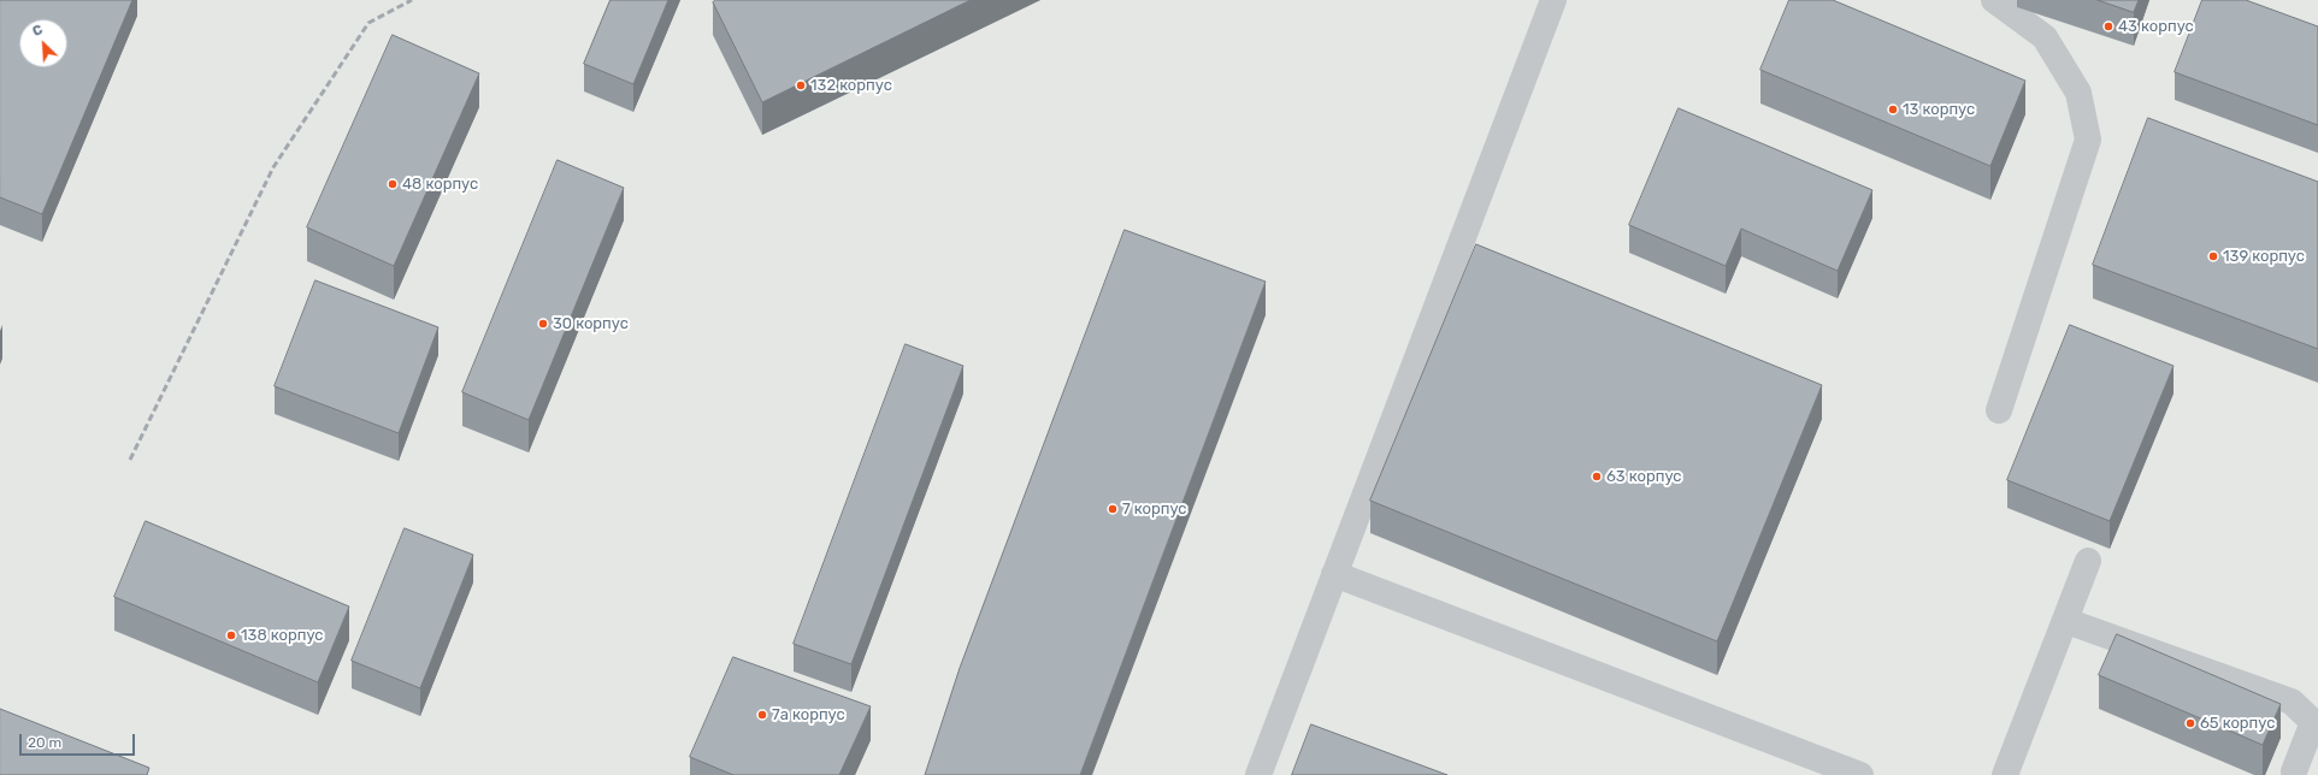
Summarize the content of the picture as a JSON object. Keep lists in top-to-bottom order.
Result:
{
  "places": [
    "43 корпус",
    "132 корпус",
    "13 корпус",
    "48 корпус",
    "139 корпус",
    "30 корпус",
    "63 корпус",
    "7 корпус",
    "138 корпус",
    "7а корпус",
    "65 корпус"
  ],
  "scale_bar": "20 m",
  "north": "top left"
}
